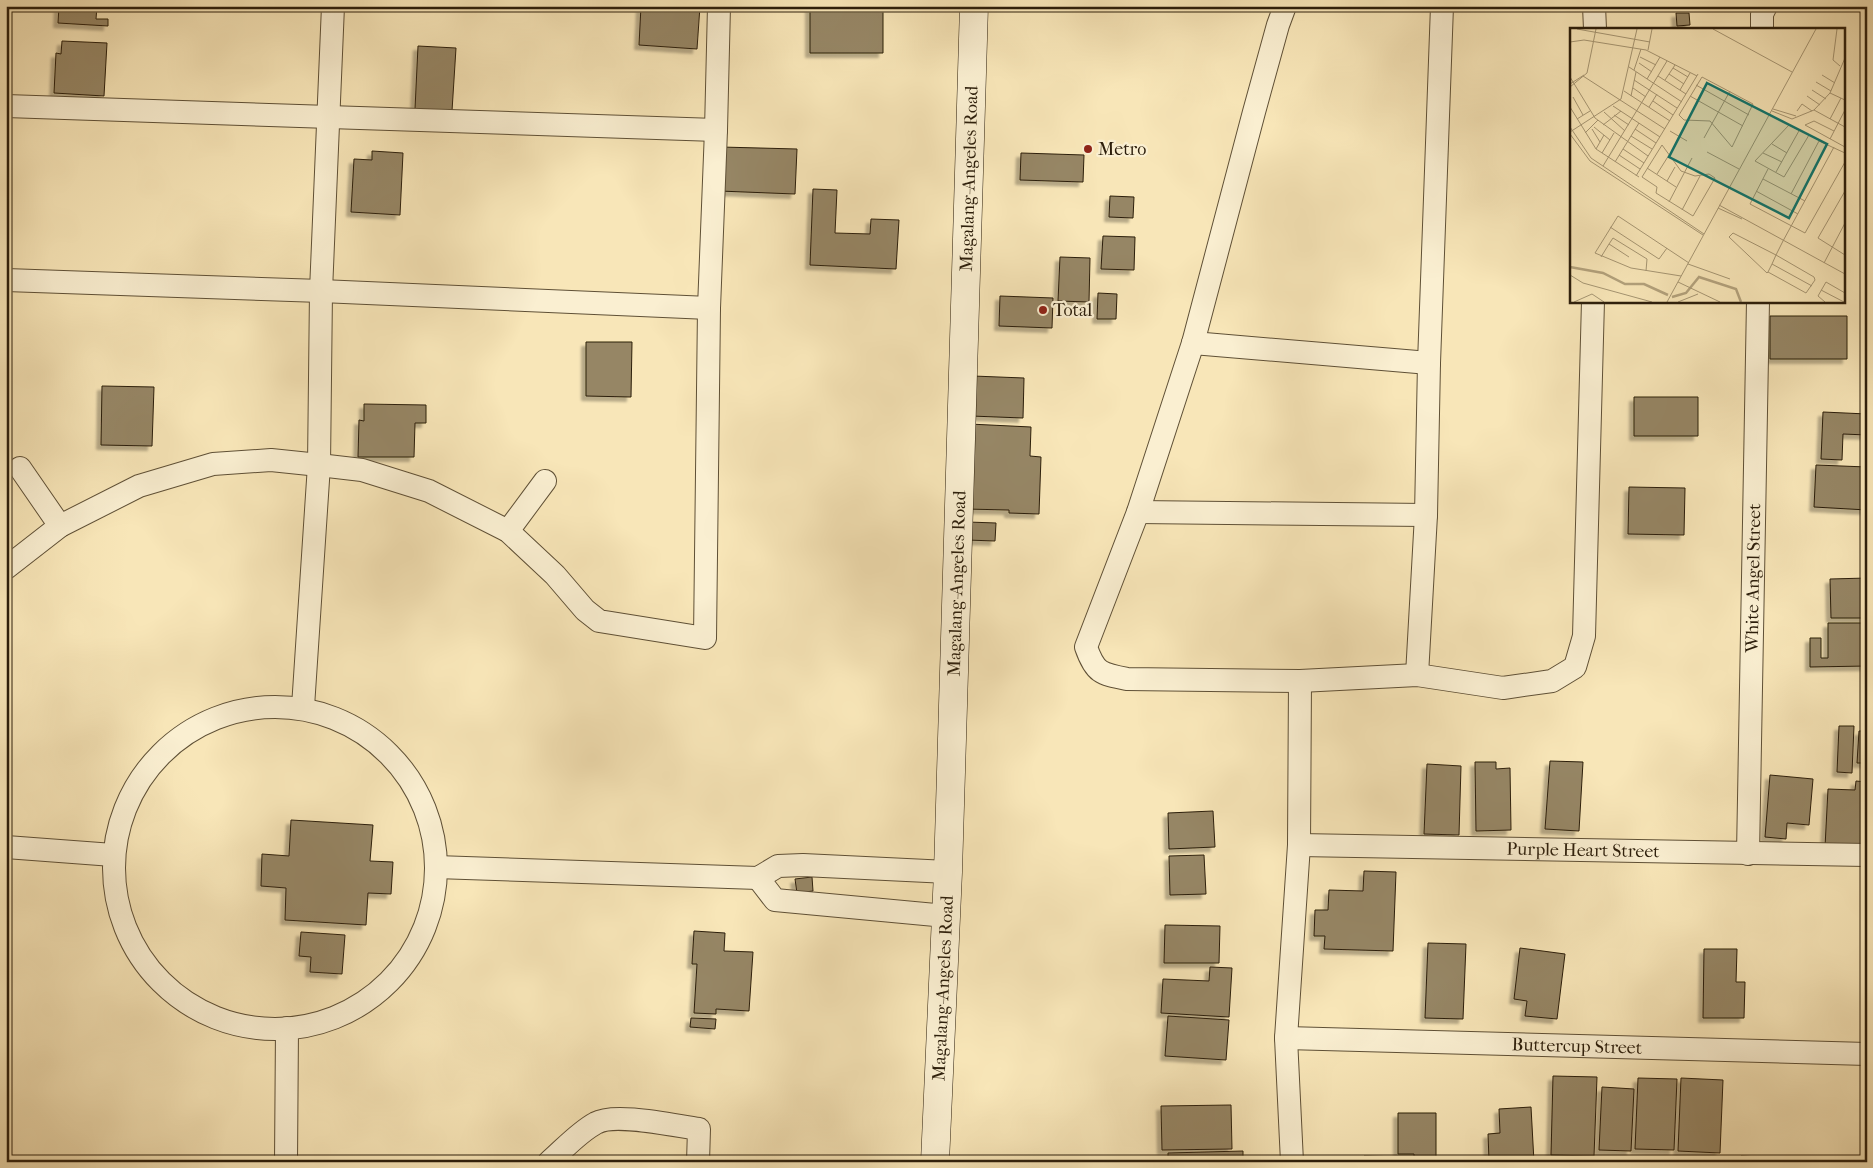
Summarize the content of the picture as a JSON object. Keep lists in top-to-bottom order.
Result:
{
  "streets": {
    "main road": ["Magalang-Angeles Road"],
    "street": ["White Angel Street", "Purple Heart Street", "Buttercup Street"]
  },
  "crossings": [
    ["White Angel Street", "Purple Heart Street"]
  ],
  "places": ["Metro", "Total"]
}
